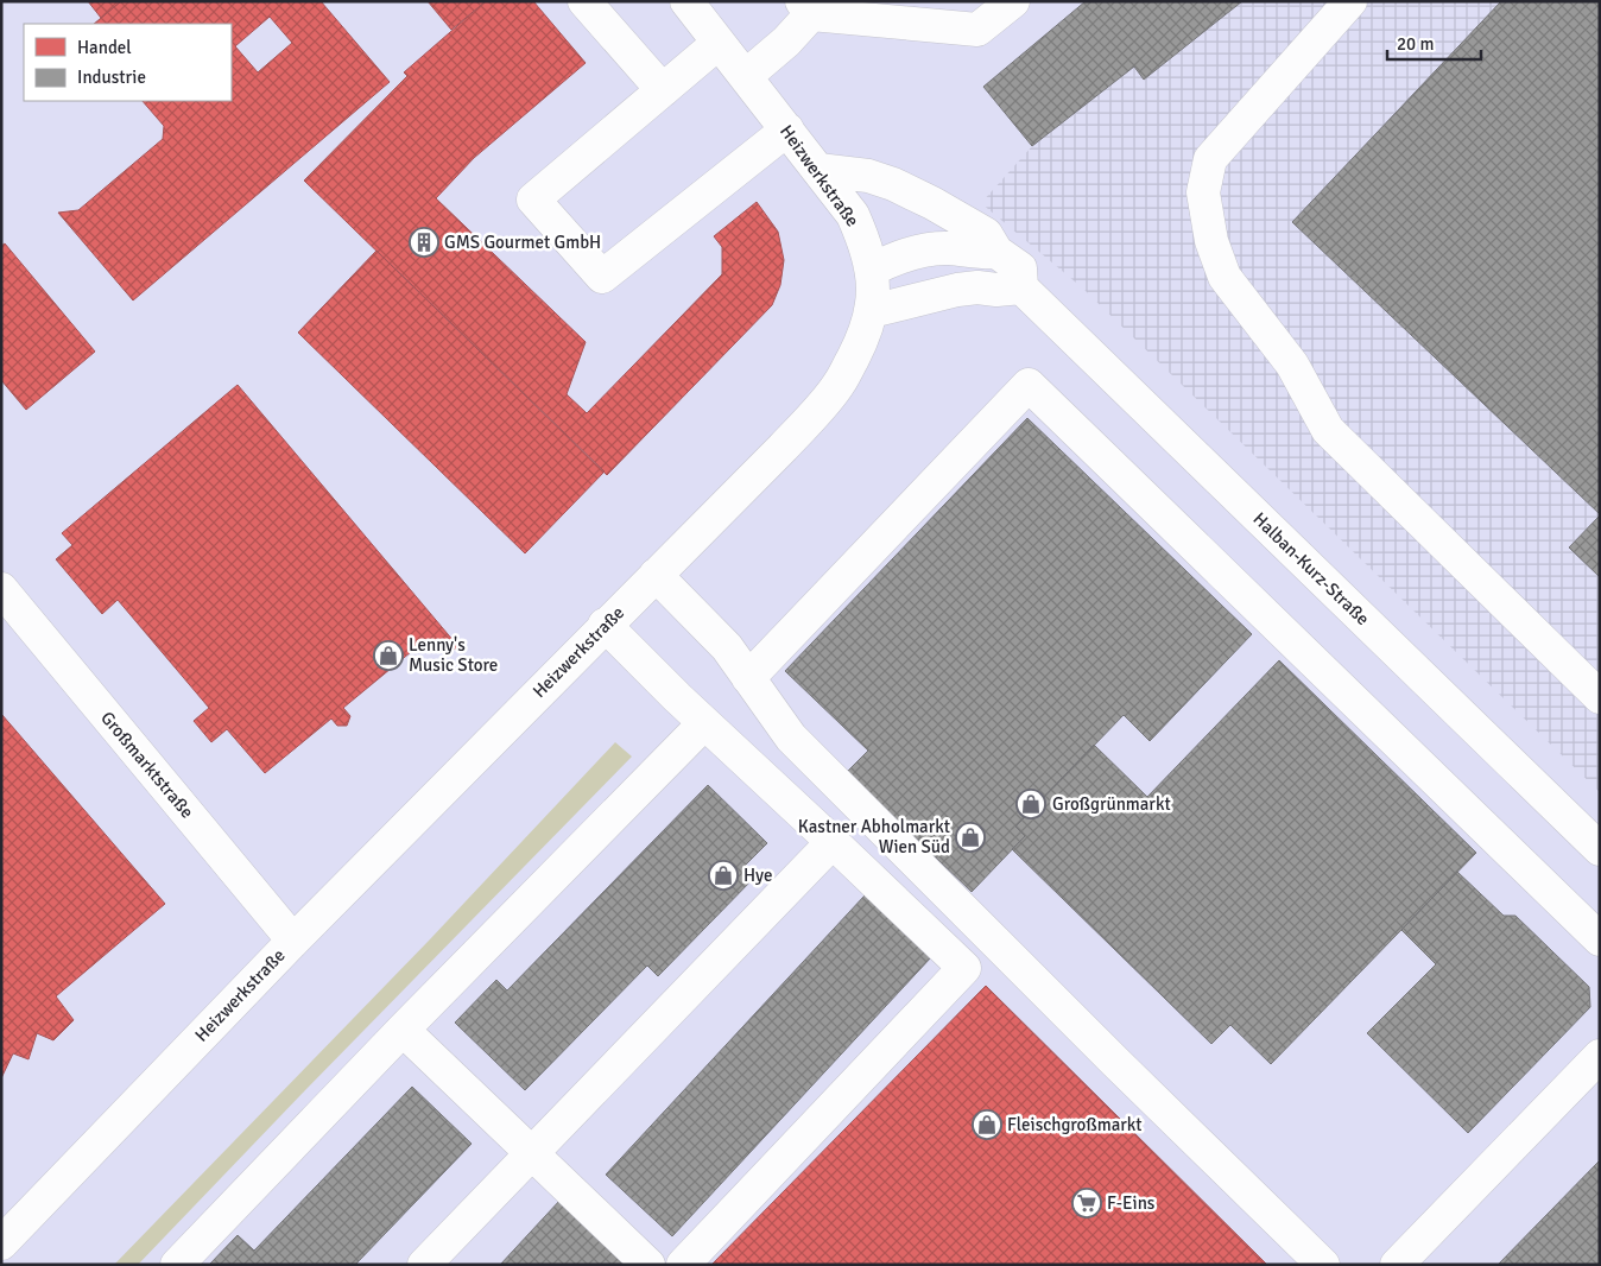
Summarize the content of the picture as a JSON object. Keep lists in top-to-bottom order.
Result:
{
  "streets": {
    "street": ["Heizwerkstraße", "Halban-Kurz-Straße", "Großmarktstraße"]
  },
  "crossings": [
    ["Heizwerkstraße", "Halban-Kurz-Straße"],
    ["Heizwerkstraße", "Großmarktstraße"]
  ],
  "places": {
    "building": ["GMS Gourmet GmbH"],
    "shop": [
      "Lenny's Music Store",
      "Großgrünmarkt",
      "Kastner Abholmarkt Wien Süd",
      "Hye",
      "Fleischgroßmarkt"
    ],
    "supermarket": ["F-Eins"]
  },
  "legend": ["Handel", "Industrie"],
  "scale_bar": "20 m"
}
